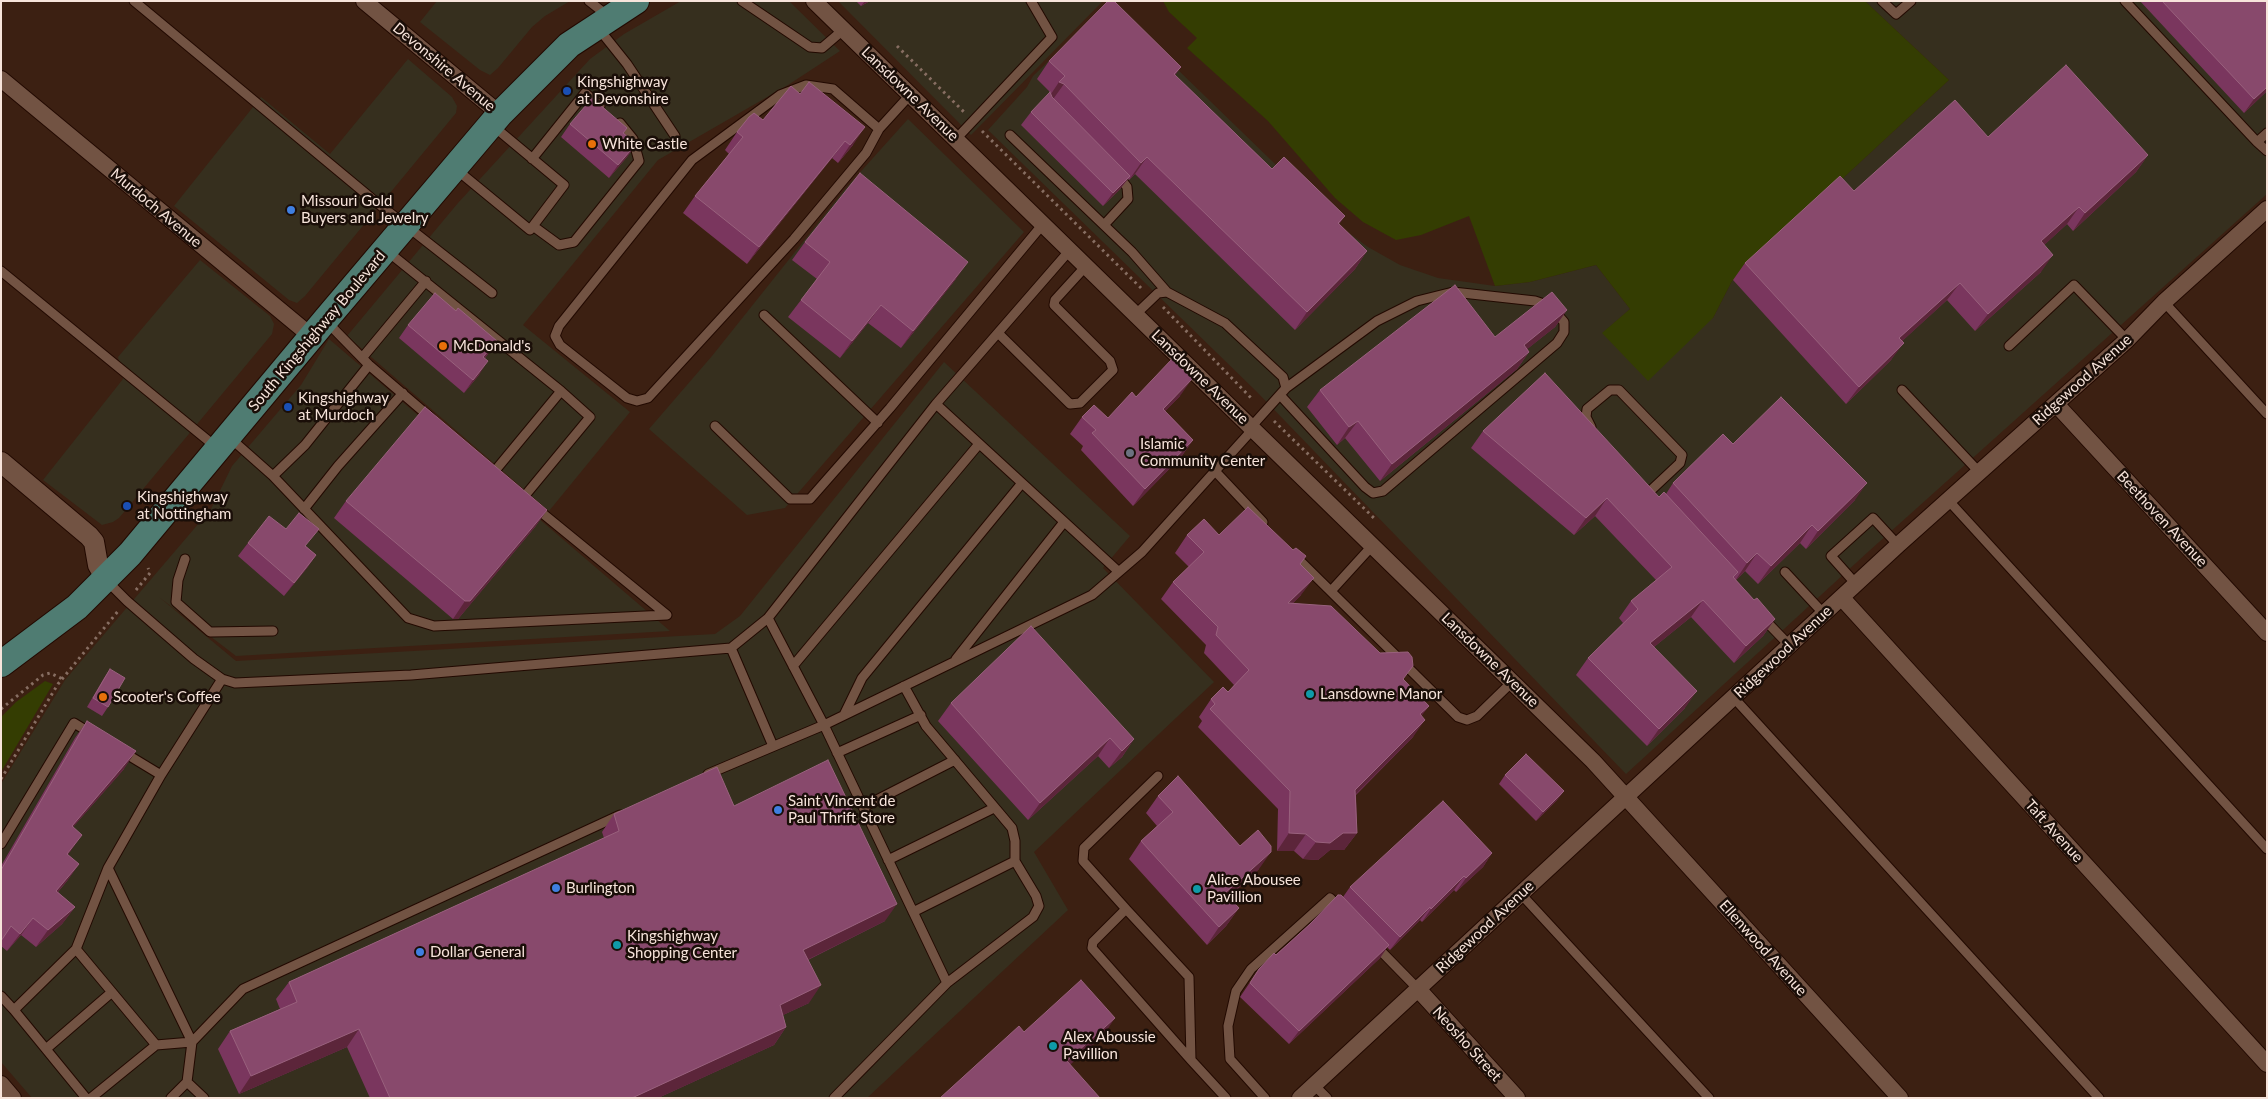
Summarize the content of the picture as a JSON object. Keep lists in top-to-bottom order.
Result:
{
  "streets": {
    "main road": ["South Kingshighway Boulevard"],
    "street": [
      "Devonshire Avenue",
      "Lansdowne Avenue",
      "Murdoch Avenue",
      "Ridgewood Avenue",
      "Beethoven Avenue",
      "Taft Avenue",
      "Ellenwood Avenue",
      "Neosho Street"
    ]
  },
  "crossings": [
    ["Devonshire Avenue", "South Kingshighway Boulevard"],
    ["Lansdowne Avenue", "Ridgewood Avenue"],
    ["Lansdowne Avenue", "Ellenwood Avenue"],
    ["Murdoch Avenue", "South Kingshighway Boulevard"],
    ["Ridgewood Avenue", "Beethoven Avenue"],
    ["Ridgewood Avenue", "Taft Avenue"],
    ["Ridgewood Avenue", "Ellenwood Avenue"],
    ["Ridgewood Avenue", "Neosho Street"]
  ],
  "places": [
    "Kingshighway at Devonshire",
    "White Castle",
    "Missouri Gold Buyers and Jewelry",
    "McDonald's",
    "Kingshighway at Murdoch",
    "Islamic Community Center",
    "Kingshighway at Nottingham",
    "Lansdowne Manor",
    "Scooter's Coffee",
    "Saint Vincent de Paul Thrift Store",
    "Burlington",
    "Alice Abousee Pavillion",
    "Kingshighway Shopping Center",
    "Dollar General",
    "Alex Aboussie Pavillion"
  ]
}
